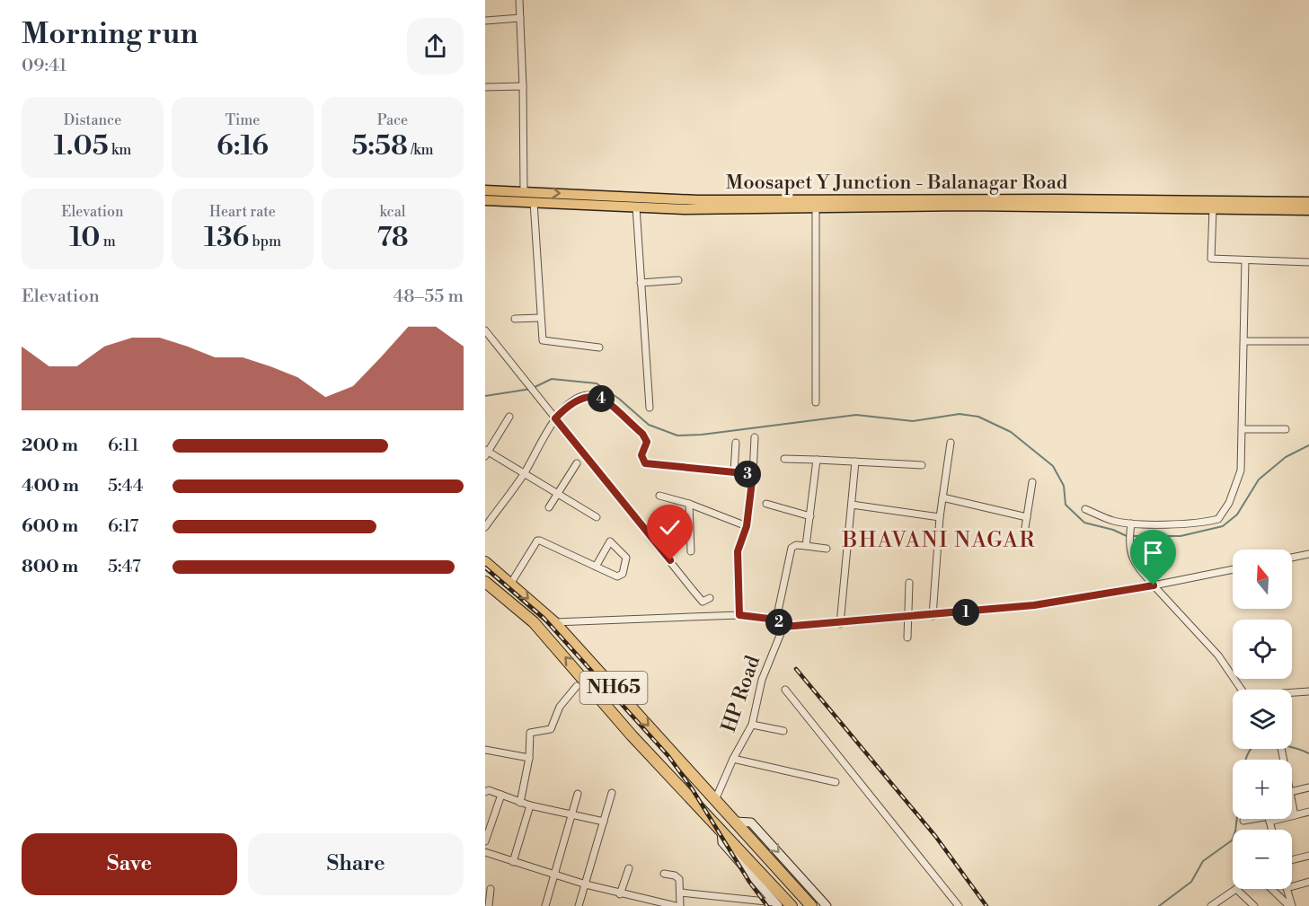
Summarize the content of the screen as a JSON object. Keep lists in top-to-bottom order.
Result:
{
  "streets": {
    "highway": ["NH65"],
    "main road": ["Moosapet Y Junction - Balanagar Road"],
    "street": ["HP Road"]
  },
  "crossings": [
    ["NH65", "HP Road"]
  ],
  "districts": ["BHAVANI NAGAR"],
  "north": "top",
  "page": {
    "heading": ["Morning run", "09:41"],
    "stats": [
      ["Distance", "1.05 km"],
      ["Time", "6:16"],
      ["Pace", "5:58 /km"],
      ["Elevation", "10 m"],
      ["Heart rate", "136 bpm"],
      ["kcal", "78"]
    ],
    "chart": ["Elevation", "48–55 m"],
    "pins": [
      "4",
      "3",
      "1",
      "2"
    ],
    "list": [
      {
        "name": "200 m",
        "note": "6:11"
      },
      {
        "name": "400 m",
        "note": "5:44"
      },
      {
        "name": "600 m",
        "note": "6:17"
      },
      {
        "name": "800 m",
        "note": "5:47"
      }
    ],
    "map_buttons": ["+", "−"],
    "buttons": ["Save", "Share"]
  }
}
